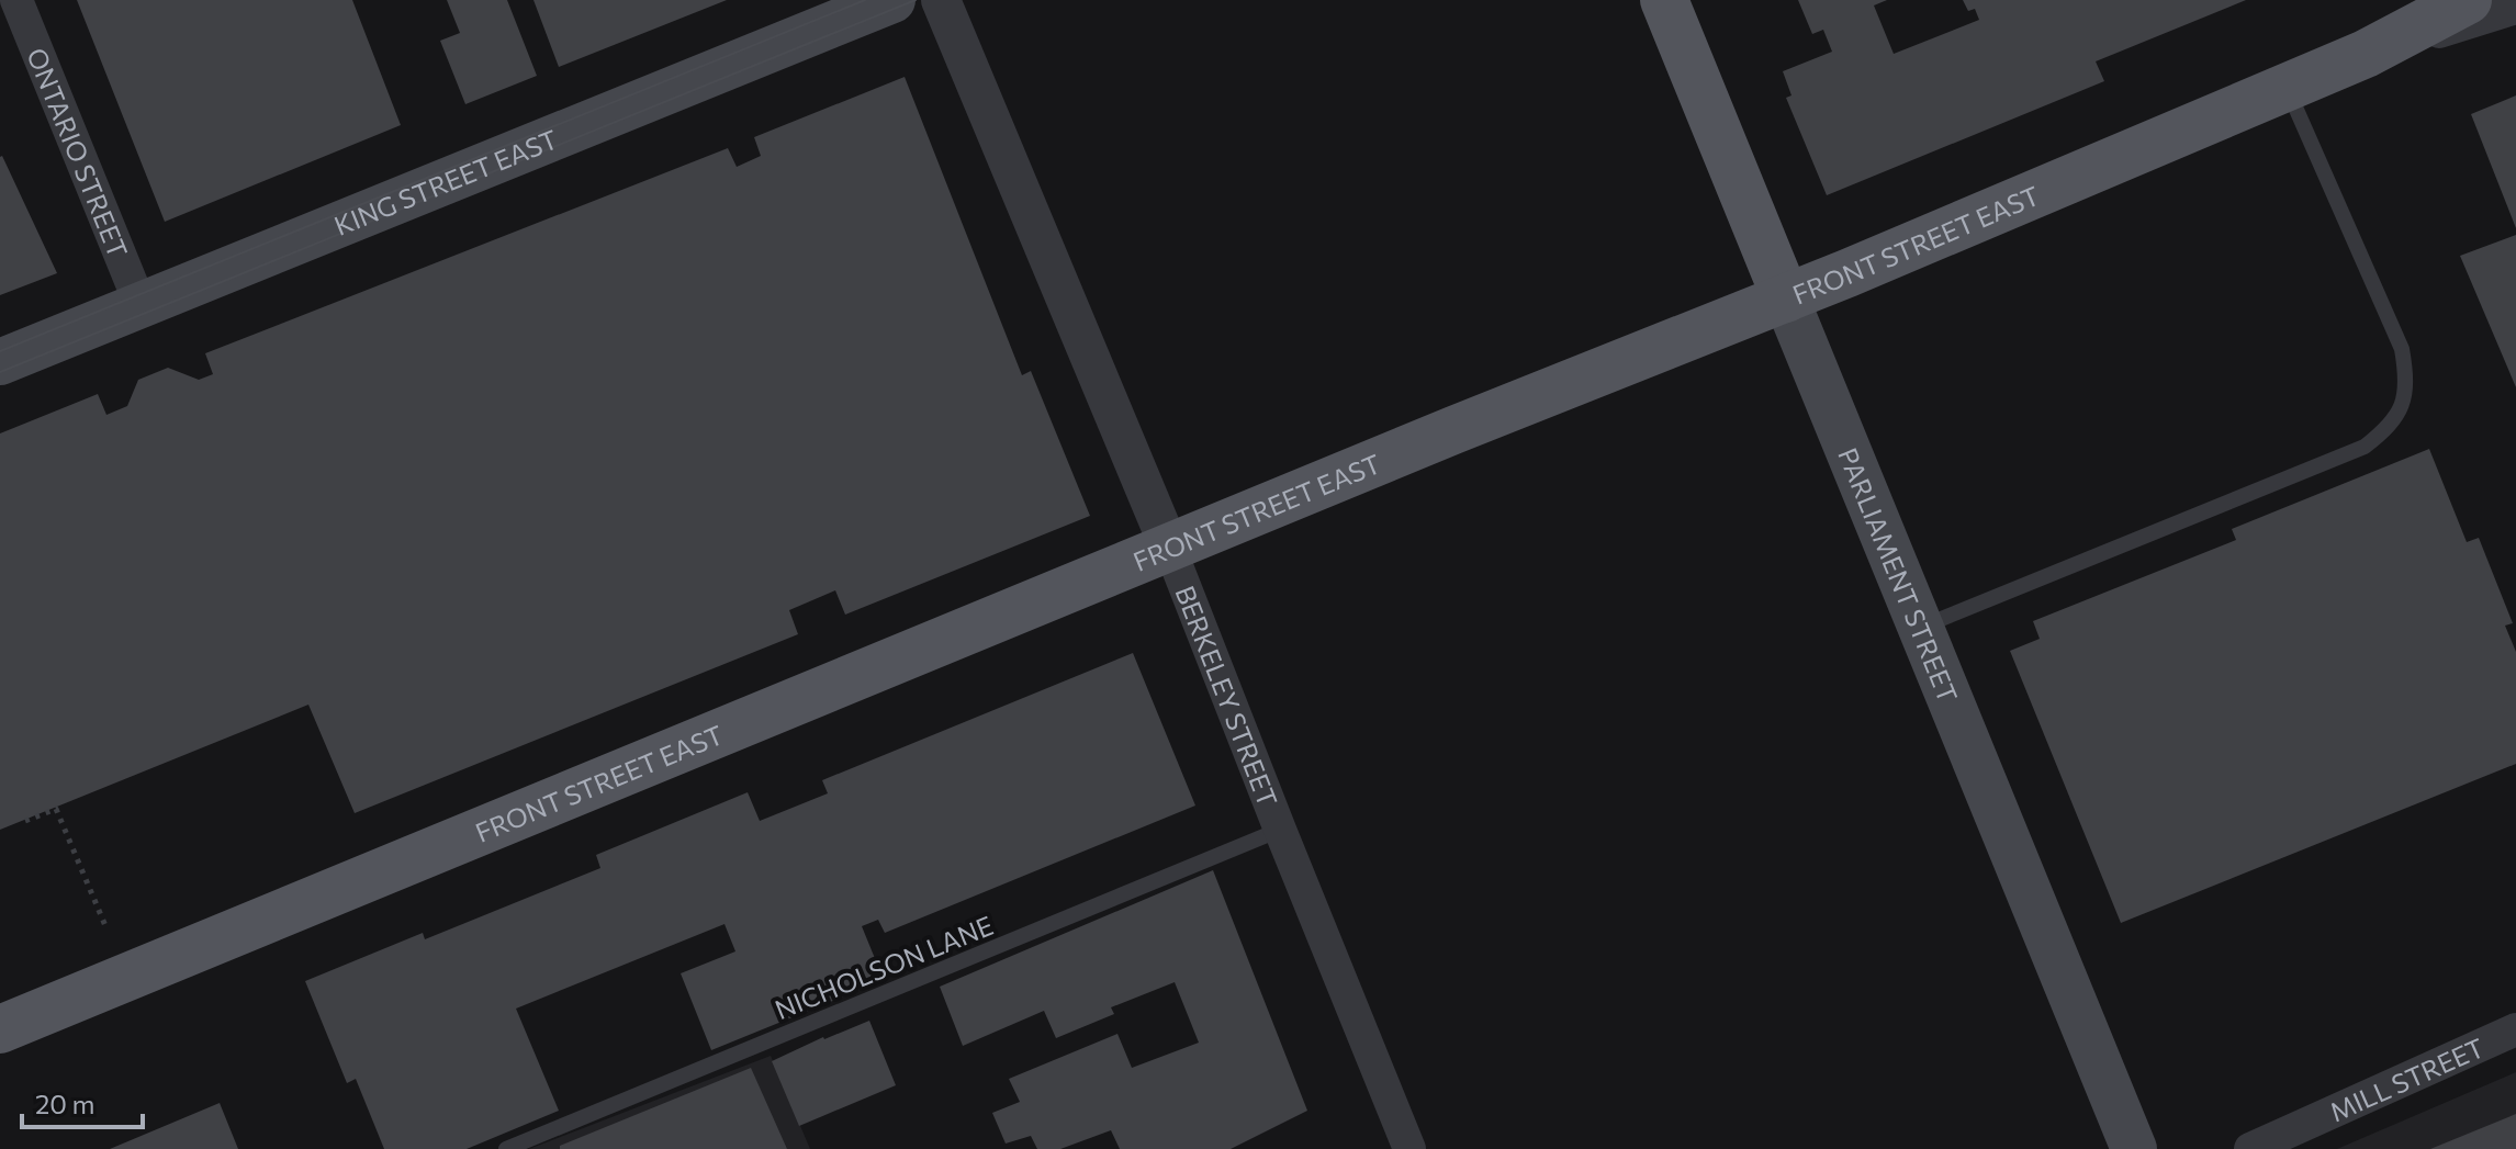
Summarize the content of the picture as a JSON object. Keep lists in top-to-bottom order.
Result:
{
  "streets": {
    "main road": ["KING STREET EAST", "FRONT STREET EAST", "PARLIAMENT STREET"],
    "street": ["ONTARIO STREET", "BERKELEY STREET", "MILL STREET"],
    "lane": ["NICHOLSON LANE"]
  },
  "crossings": [
    ["ONTARIO STREET", "KING STREET EAST"],
    ["FRONT STREET EAST", "PARLIAMENT STREET"],
    ["FRONT STREET EAST", "BERKELEY STREET"],
    ["BERKELEY STREET", "NICHOLSON LANE"]
  ],
  "scale_bar": "20 m"
}
